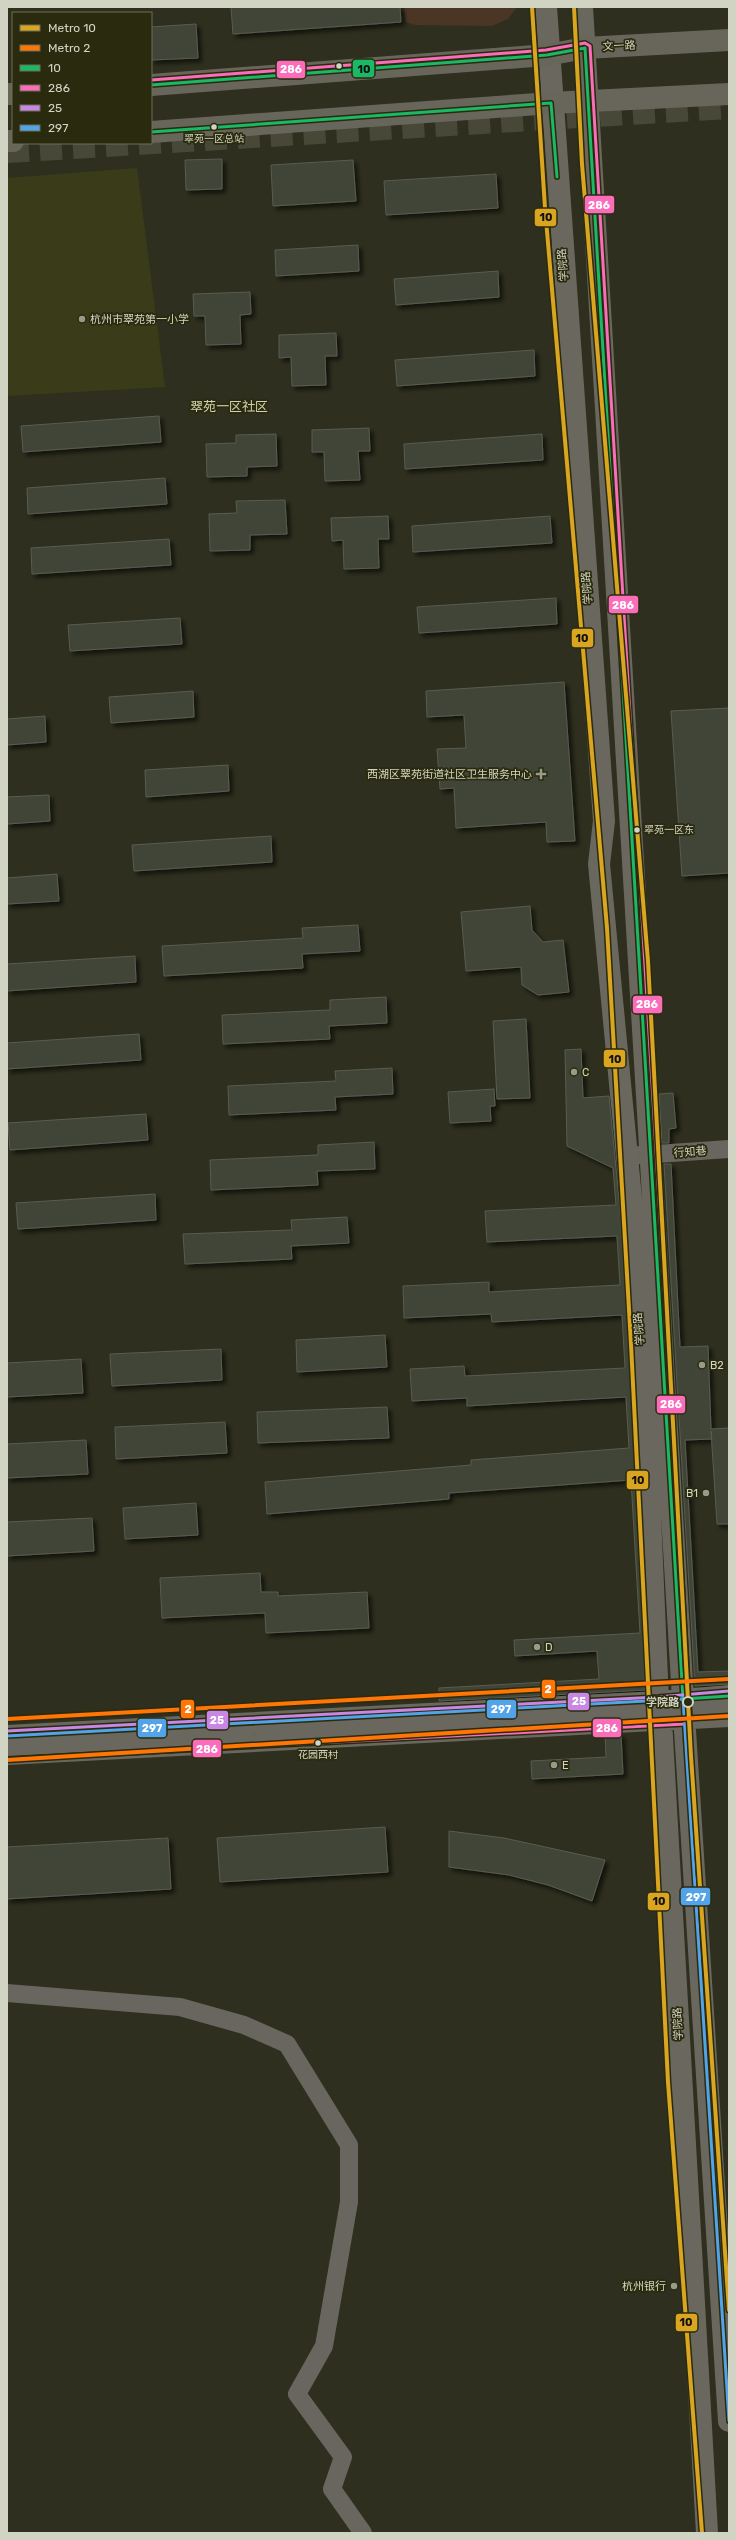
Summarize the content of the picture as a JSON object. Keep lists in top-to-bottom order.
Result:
{
  "streets": {
    "main road": ["文一路", "学院路"],
    "street": ["行知巷"]
  },
  "crossings": [
    ["文一路", "学院路"],
    ["学院路", "行知巷"]
  ],
  "districts": ["翠苑一区社区"],
  "places": {
    "other": [
      "翠苑一区总站",
      "杭州市翠苑第一小学",
      "翠苑一区东",
      "C",
      "B2",
      "B1",
      "D",
      "学院路",
      "花园西村",
      "E",
      "杭州银行"
    ],
    "health": ["西湖区翠苑街道社区卫生服务中心"]
  },
  "lines": [
    "metro line 10",
    "transit line 286",
    "transit line 10",
    "metro line 2",
    "transit line 25",
    "transit line 297"
  ],
  "legend": [
    "Metro 10",
    "Metro 2",
    "10",
    "286",
    "25",
    "297"
  ]
}
